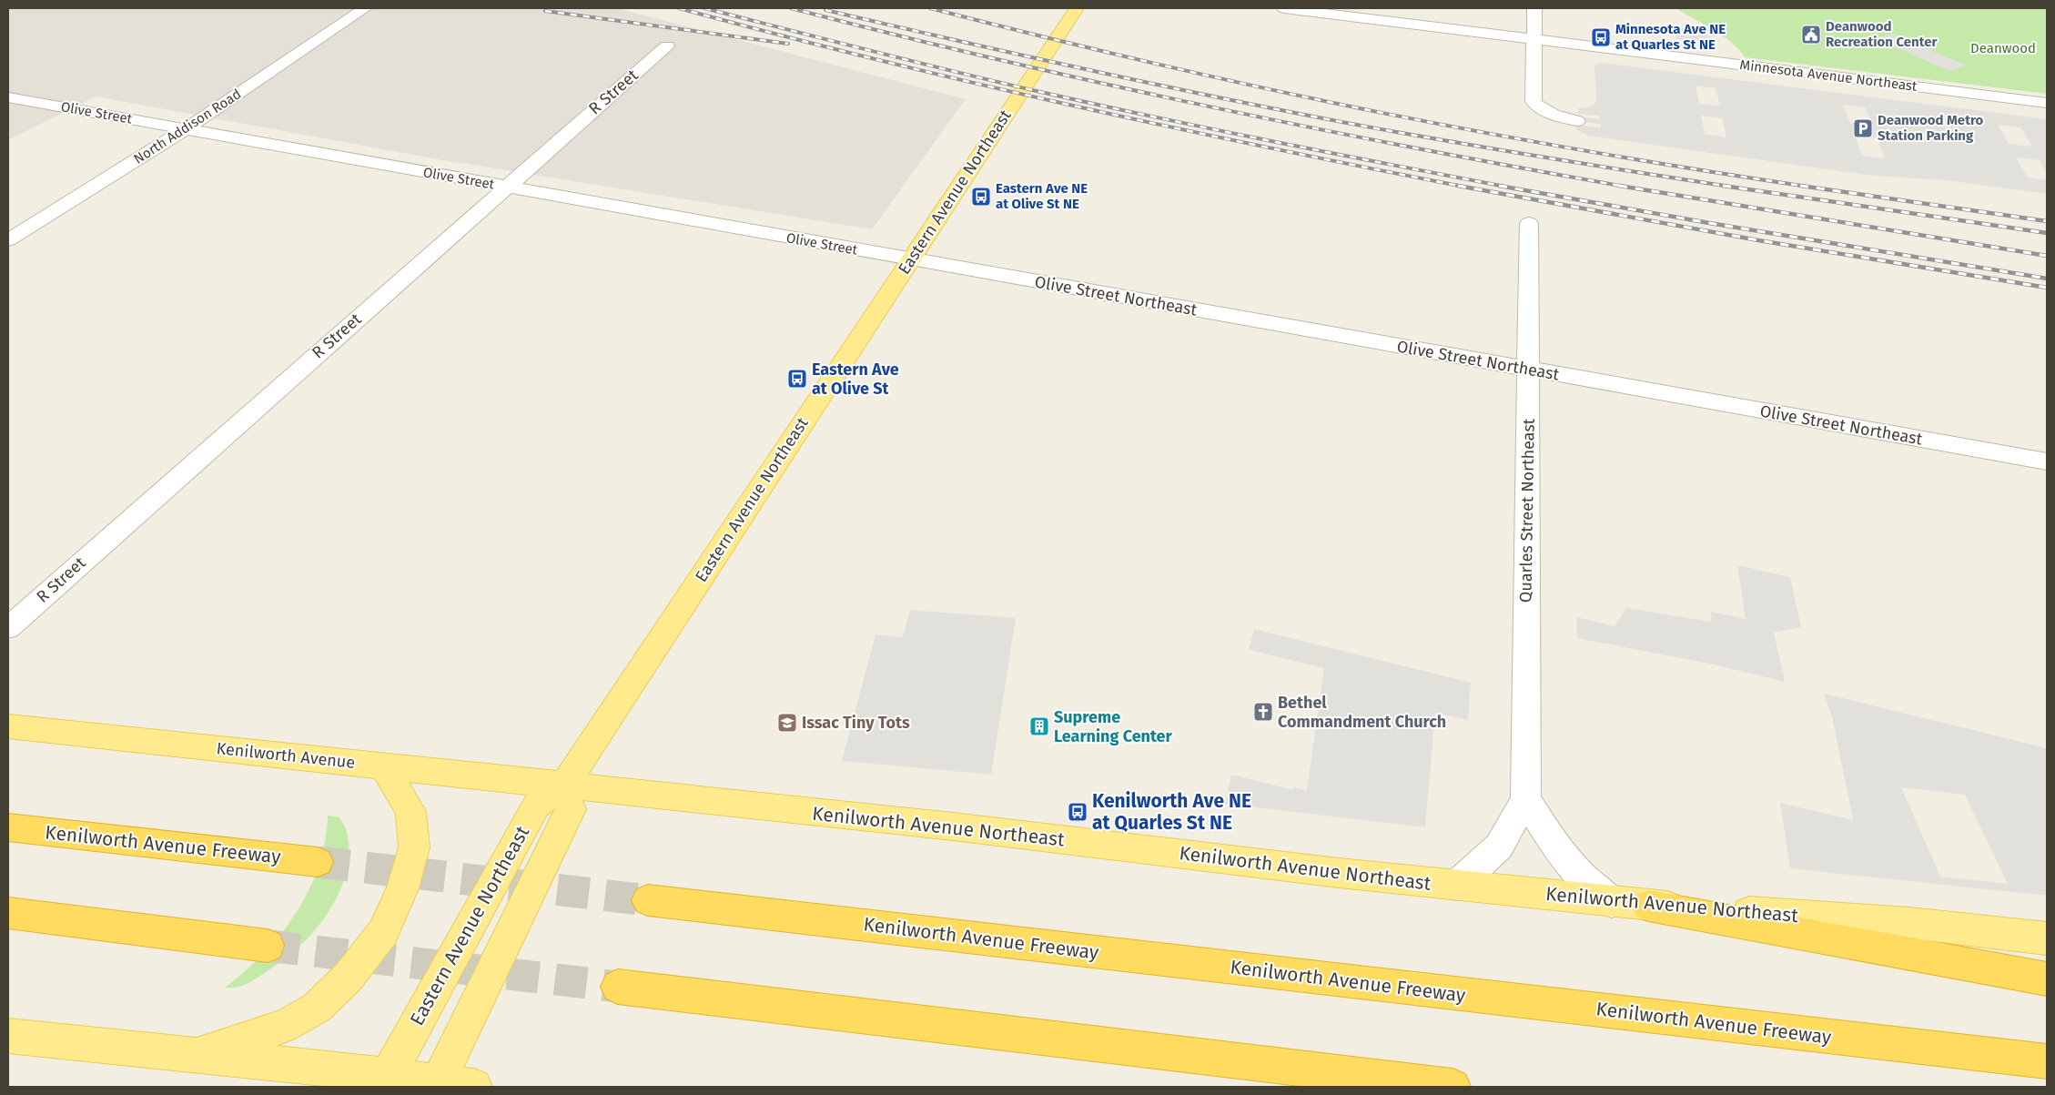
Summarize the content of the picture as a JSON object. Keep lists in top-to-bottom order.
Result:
{
  "streets": {
    "highway": ["Kenilworth Avenue Freeway"],
    "main road": ["Eastern Avenue Northeast", "Kenilworth Avenue", "Kenilworth Avenue Northeast"],
    "street": [
      "Minnesota Avenue Northeast",
      "R Street",
      "Olive Street",
      "North Addison Road",
      "Olive Street Northeast",
      "Quarles Street Northeast"
    ]
  },
  "crossings": [
    ["R Street", "Olive Street"],
    ["Olive Street", "North Addison Road"],
    ["Olive Street", "Eastern Avenue Northeast"],
    ["Olive Street", "Olive Street Northeast"],
    ["Eastern Avenue Northeast", "Olive Street Northeast"],
    ["Eastern Avenue Northeast", "Kenilworth Avenue"],
    ["Eastern Avenue Northeast", "Kenilworth Avenue Northeast"],
    ["Olive Street Northeast", "Quarles Street Northeast"],
    ["Quarles Street Northeast", "Kenilworth Avenue Northeast"],
    ["Kenilworth Avenue", "Kenilworth Avenue Northeast"]
  ],
  "parks": ["Deanwood"],
  "places": {
    "public building": ["Deanwood Recreation Center"],
    "bus stop": [
      "Minnesota Ave NE at Quarles St NE",
      "Eastern Ave NE at Olive St NE",
      "Eastern Ave at Olive St",
      "Kenilworth Ave NE at Quarles St NE"
    ],
    "parking": ["Deanwood Metro Station Parking"],
    "church": ["Bethel Commandment Church"],
    "school or university": ["Issac Tiny Tots"],
    "building": ["Supreme Learning Center"]
  }
}
